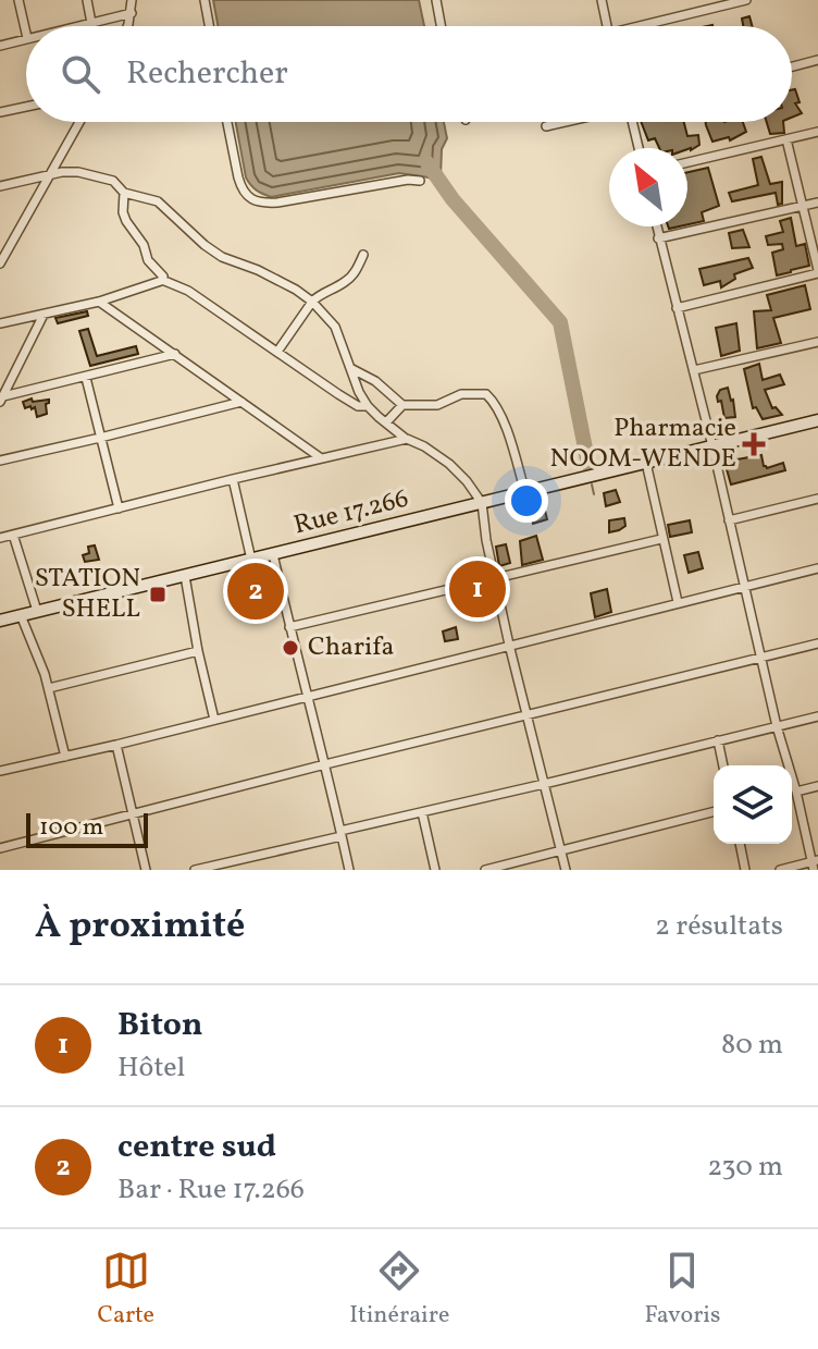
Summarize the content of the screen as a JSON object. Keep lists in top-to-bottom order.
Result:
{
  "streets": {
    "main road": ["Rue 17.266"]
  },
  "places": {
    "health": ["Pharmacie NOOM-WENDE"],
    "transit": ["STATION SHELL"],
    "other": ["Charifa"]
  },
  "scale_bar": "100 m",
  "north": "top left",
  "page": {
    "search": "Rechercher",
    "pins": ["1", "2"],
    "scale": "100 m",
    "heading": ["À proximité", "2 résultats"],
    "list": [
      {
        "mark": "1",
        "name": "Biton",
        "note": "Hôtel",
        "value": "80 m"
      },
      {
        "mark": "2",
        "name": "centre sud",
        "note": "Bar · Rue 17.266",
        "value": "230 m"
      }
    ],
    "nav": ["Carte", "Itinéraire", "Favoris"]
  }
}
